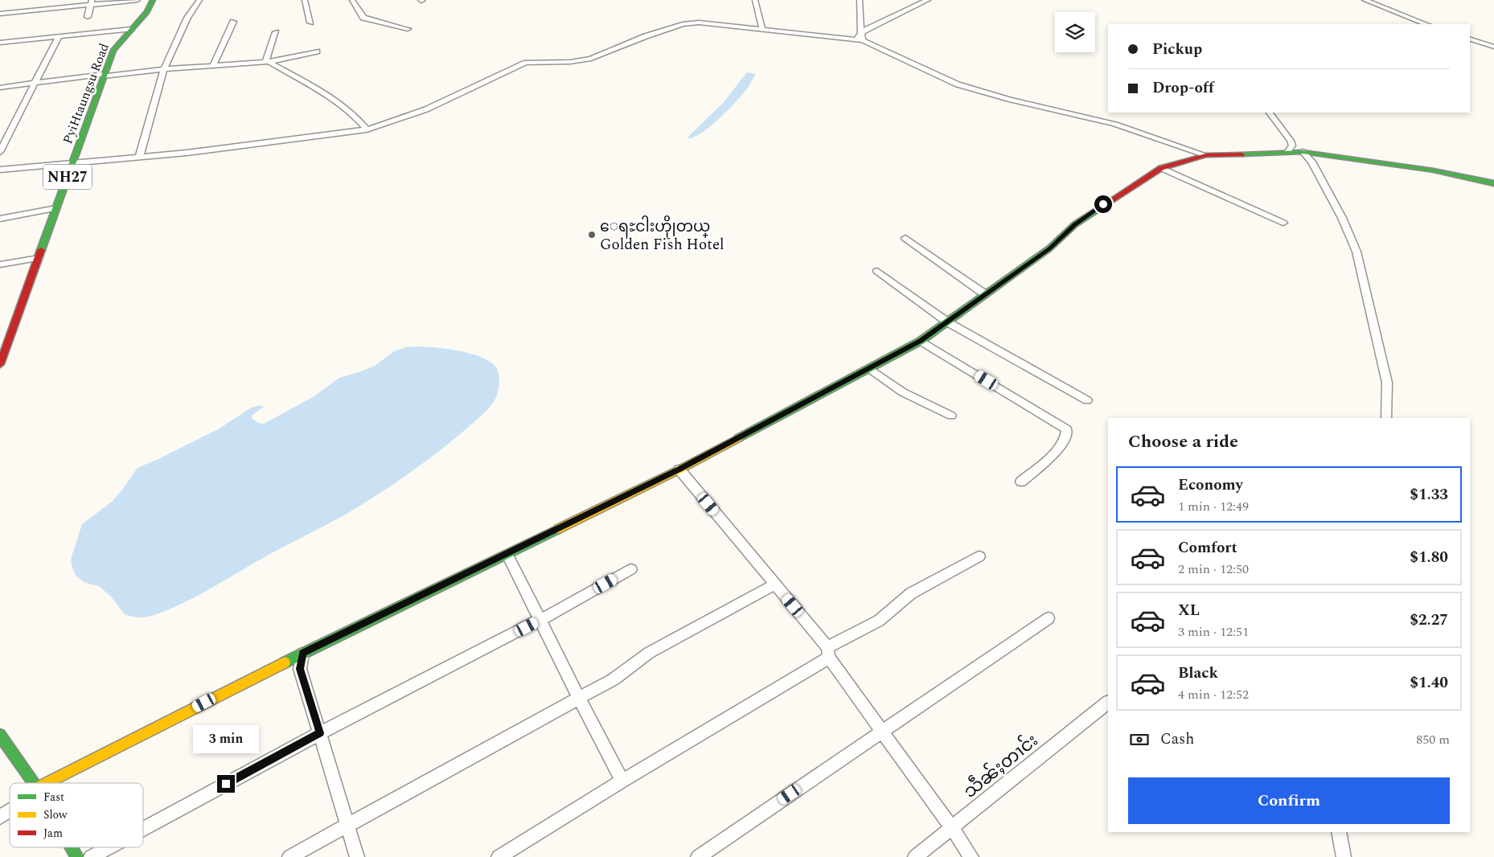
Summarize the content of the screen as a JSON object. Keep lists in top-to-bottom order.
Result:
{
  "streets": {
    "main road": ["PyiHtaungsu Road", "NH27"],
    "street": ["သဵၼ်ႈတၢင်း"]
  },
  "places": ["ေရႊငါးဟိုုတယ္ Golden Fish Hotel"],
  "legend": ["Fast", "Slow", "Jam"],
  "page": {
    "banner": ["Pickup", "Drop-off"],
    "heading": "Choose a ride",
    "list": [
      {
        "name": "Economy",
        "note": "1 min · 12:49",
        "value": "$1.33"
      },
      {
        "name": "Comfort",
        "note": "2 min · 12:50",
        "value": "$1.80"
      },
      {
        "name": "XL",
        "note": "3 min · 12:51",
        "value": "$2.27"
      },
      {
        "name": "Black",
        "note": "4 min · 12:52",
        "value": "$1.40"
      }
    ],
    "pay": ["Cash", "850 m"],
    "bubble": "3 min",
    "buttons": "Confirm"
  }
}
